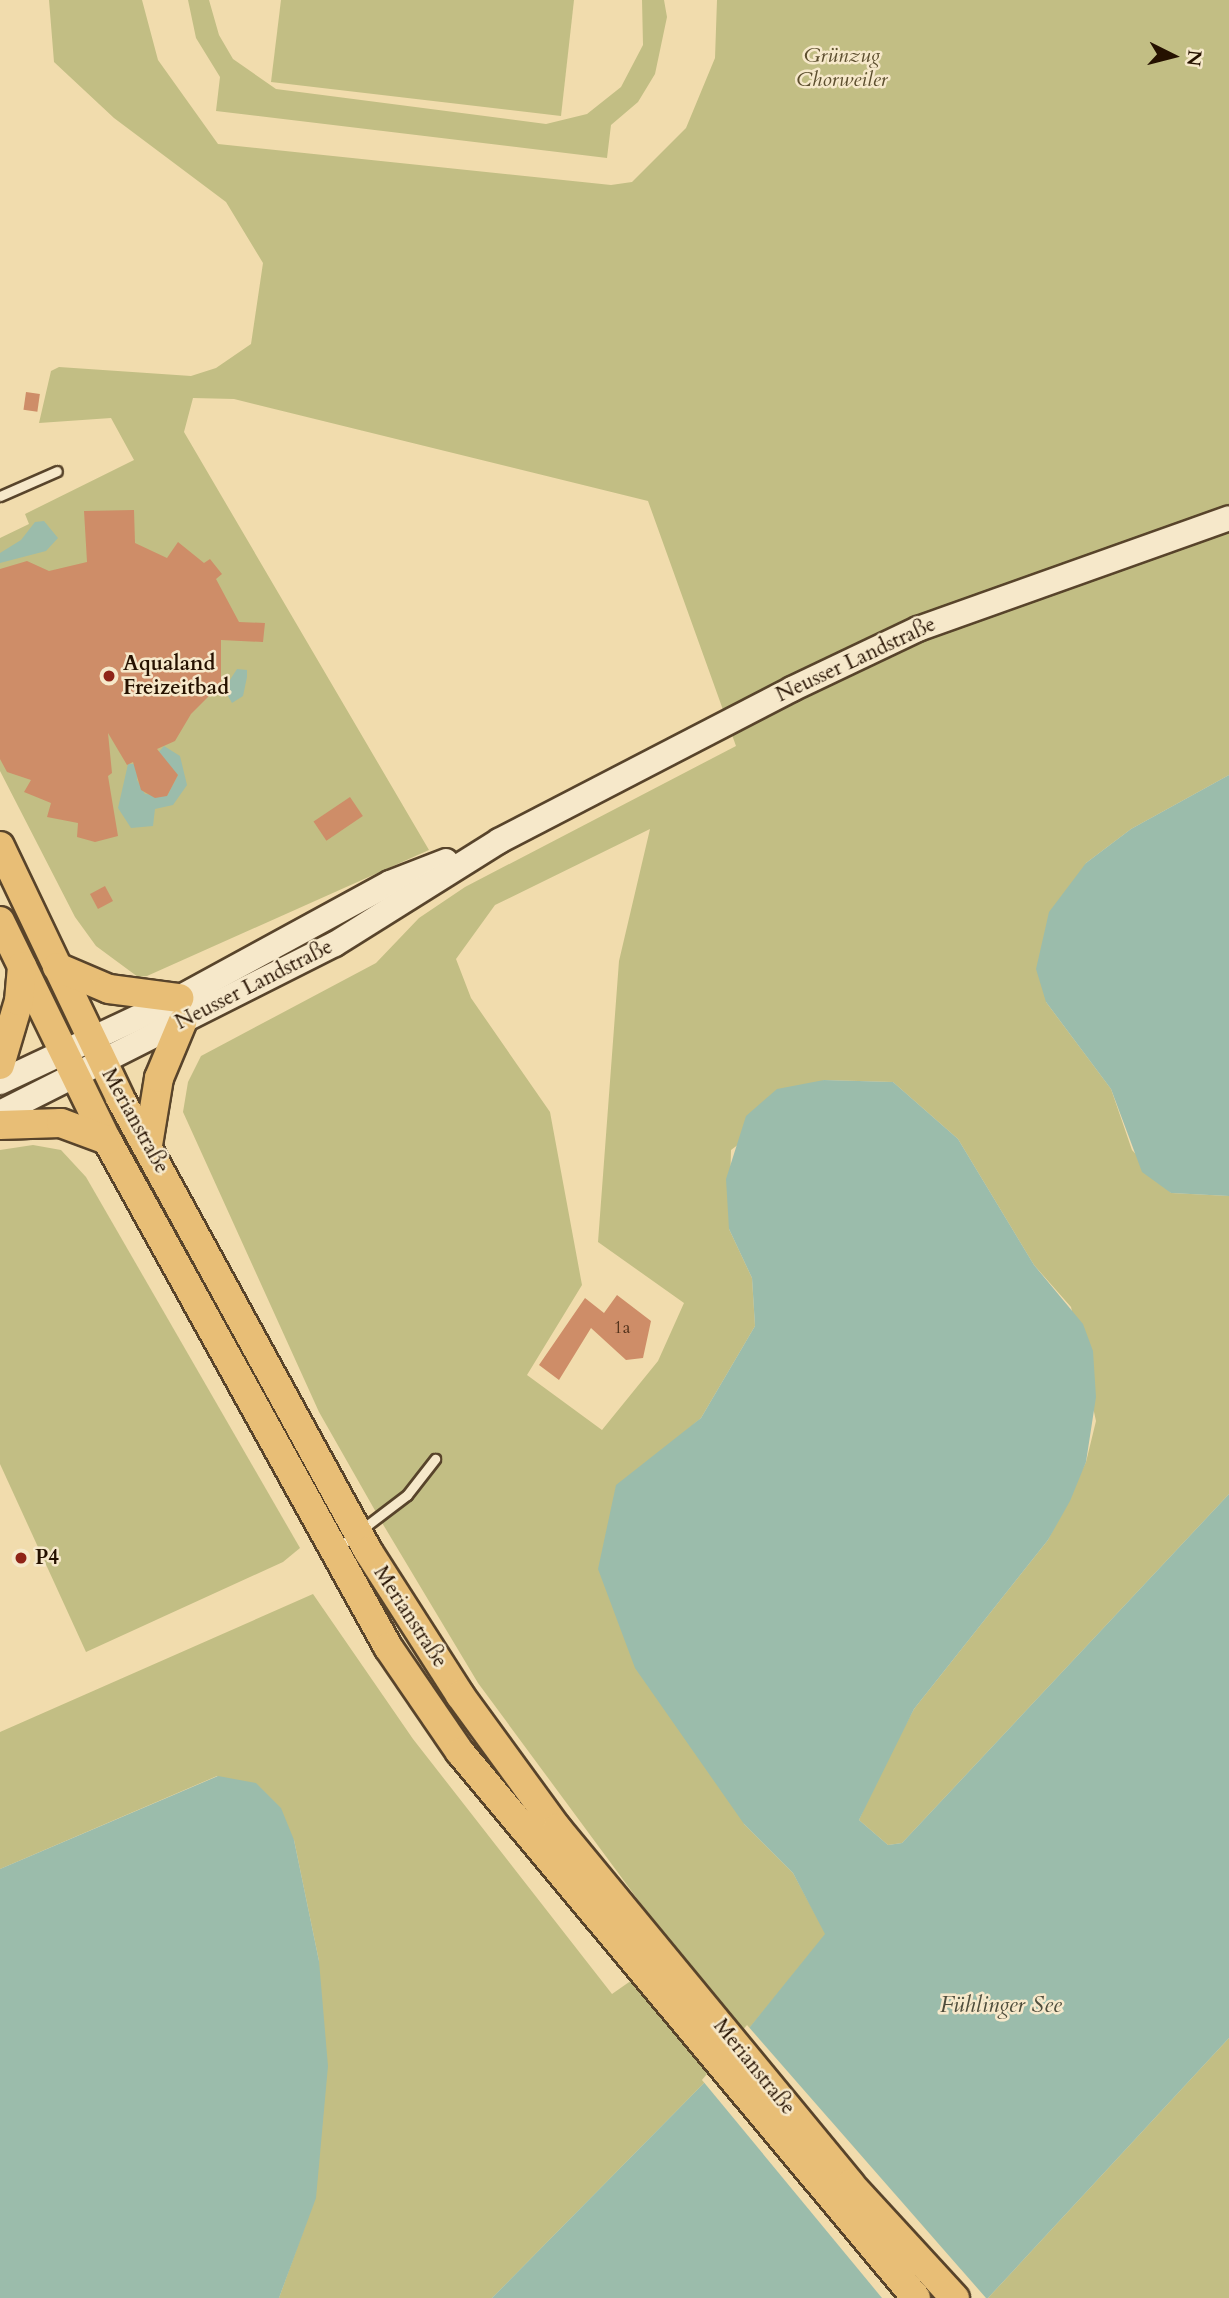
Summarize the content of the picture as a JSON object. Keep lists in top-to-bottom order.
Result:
{
  "streets": {
    "main road": ["Neusser Landstraße", "Merianstraße"]
  },
  "crossings": [
    ["Neusser Landstraße", "Merianstraße"]
  ],
  "water": ["Fühlinger See"],
  "parks": ["Grünzug Chorweiler"],
  "places": ["Aqualand Freizeitbad", "P4"],
  "house_numbers": ["1a"],
  "north": "right"
}
